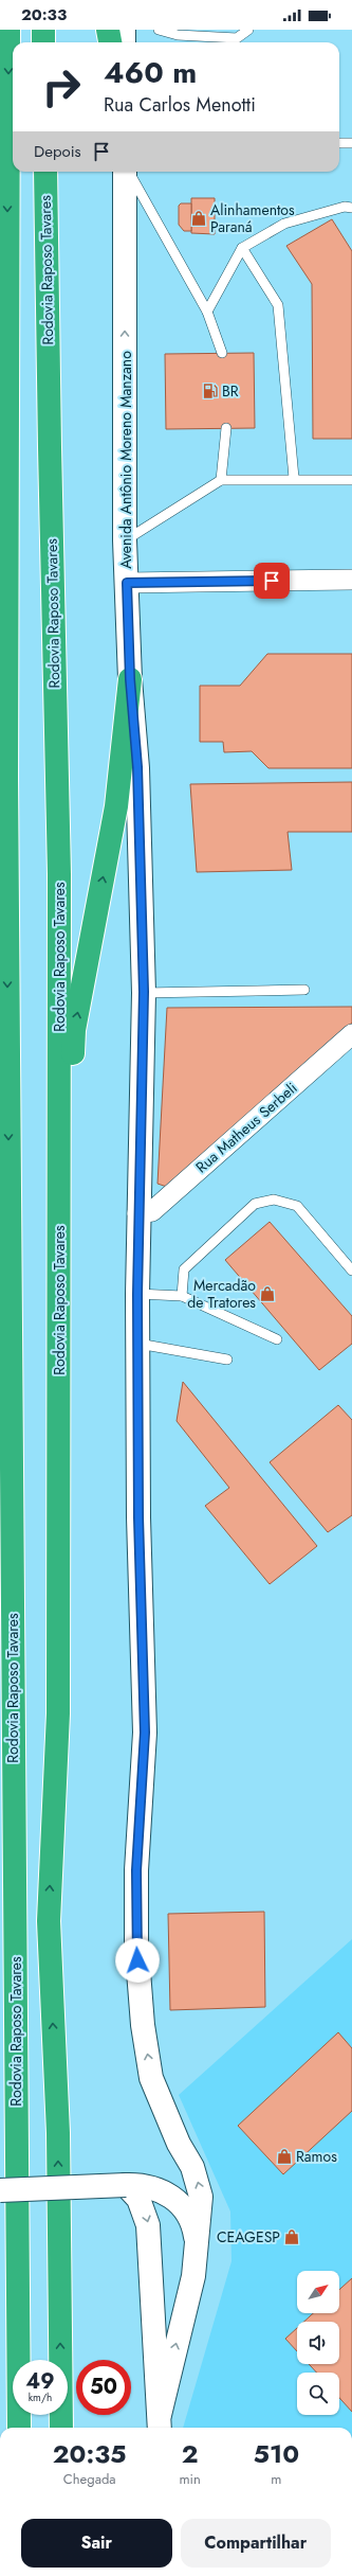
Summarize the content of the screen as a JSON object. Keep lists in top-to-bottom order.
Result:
{
  "streets": {
    "highway": ["Rodovia Raposo Tavares"],
    "main road": ["Avenida Antônio Moreno Manzano"],
    "street": ["Rua Matheus Serbeli"]
  },
  "crossings": [
    ["Avenida Antônio Moreno Manzano", "Rua Matheus Serbeli"]
  ],
  "places": {
    "shop": [
      "Alinhamentos Paraná",
      "Mercadão de Tratores",
      "Ramos",
      "CEAGESP"
    ],
    "fuel station": ["BR"]
  },
  "north": "top right",
  "page": {
    "status": "20:33",
    "turn": ["460 m", "Rua Carlos Menotti"],
    "then": "Depois",
    "speed": "49 km/h",
    "limit": "50",
    "eta": [
      "20:35",
      "Chegada",
      "2",
      "min",
      "510",
      "m"
    ],
    "buttons": ["Sair", "Compartilhar"]
  }
}
